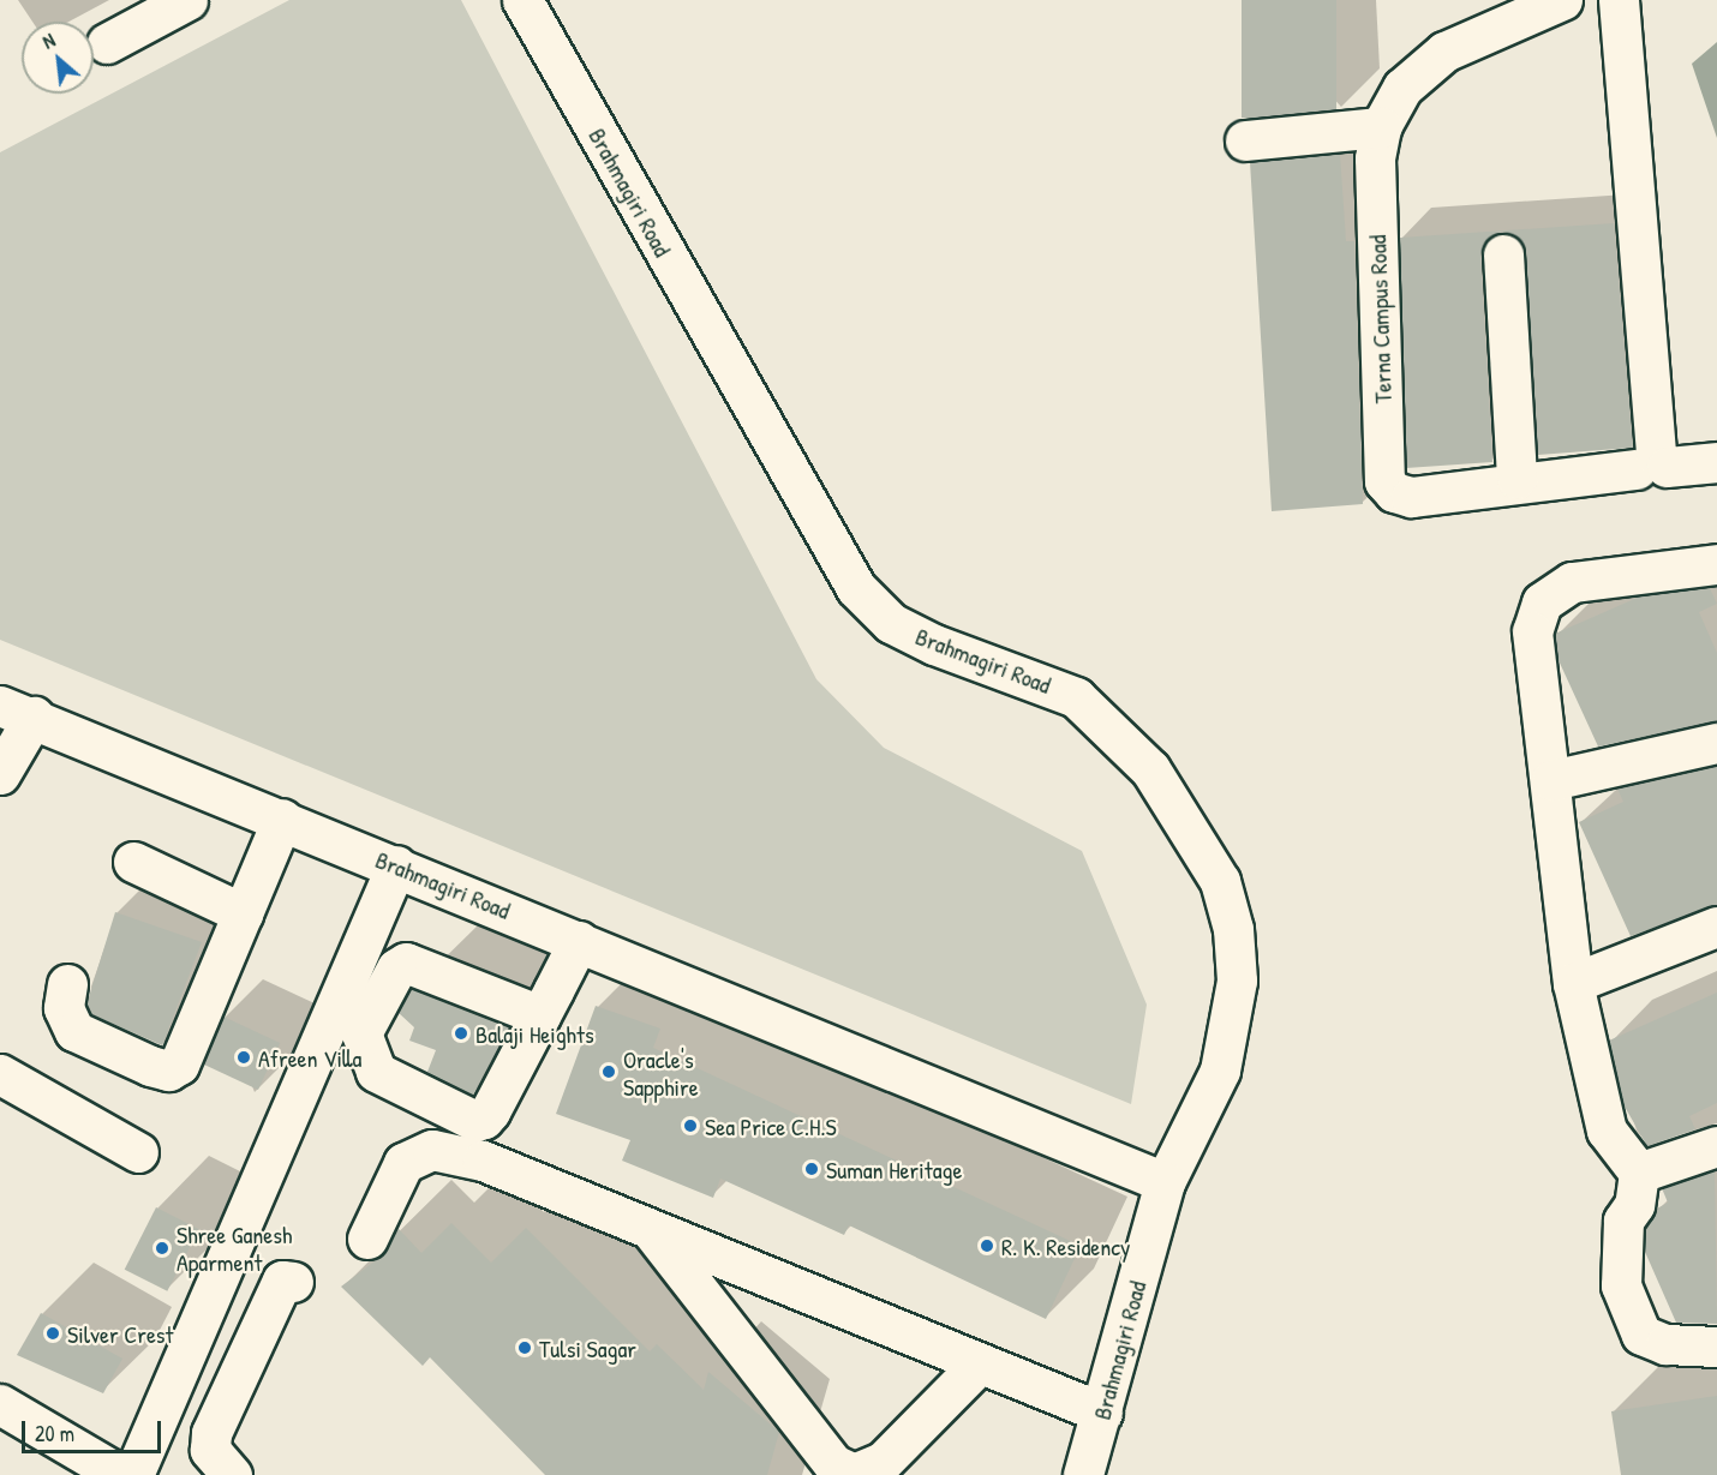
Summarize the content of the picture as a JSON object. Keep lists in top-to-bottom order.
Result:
{
  "streets": {
    "street": ["Brahmagiri Road", "Terna Campus Road"]
  },
  "places": [
    "Balaji Heights",
    "Afreen Villa",
    "Oracle's Sapphire",
    "Sea Price C.H.S",
    "Suman Heritage",
    "R. K. Residency",
    "Shree Ganesh Aparment",
    "Silver Crest",
    "Tulsi Sagar"
  ],
  "scale_bar": "20 m",
  "north": "top left"
}
